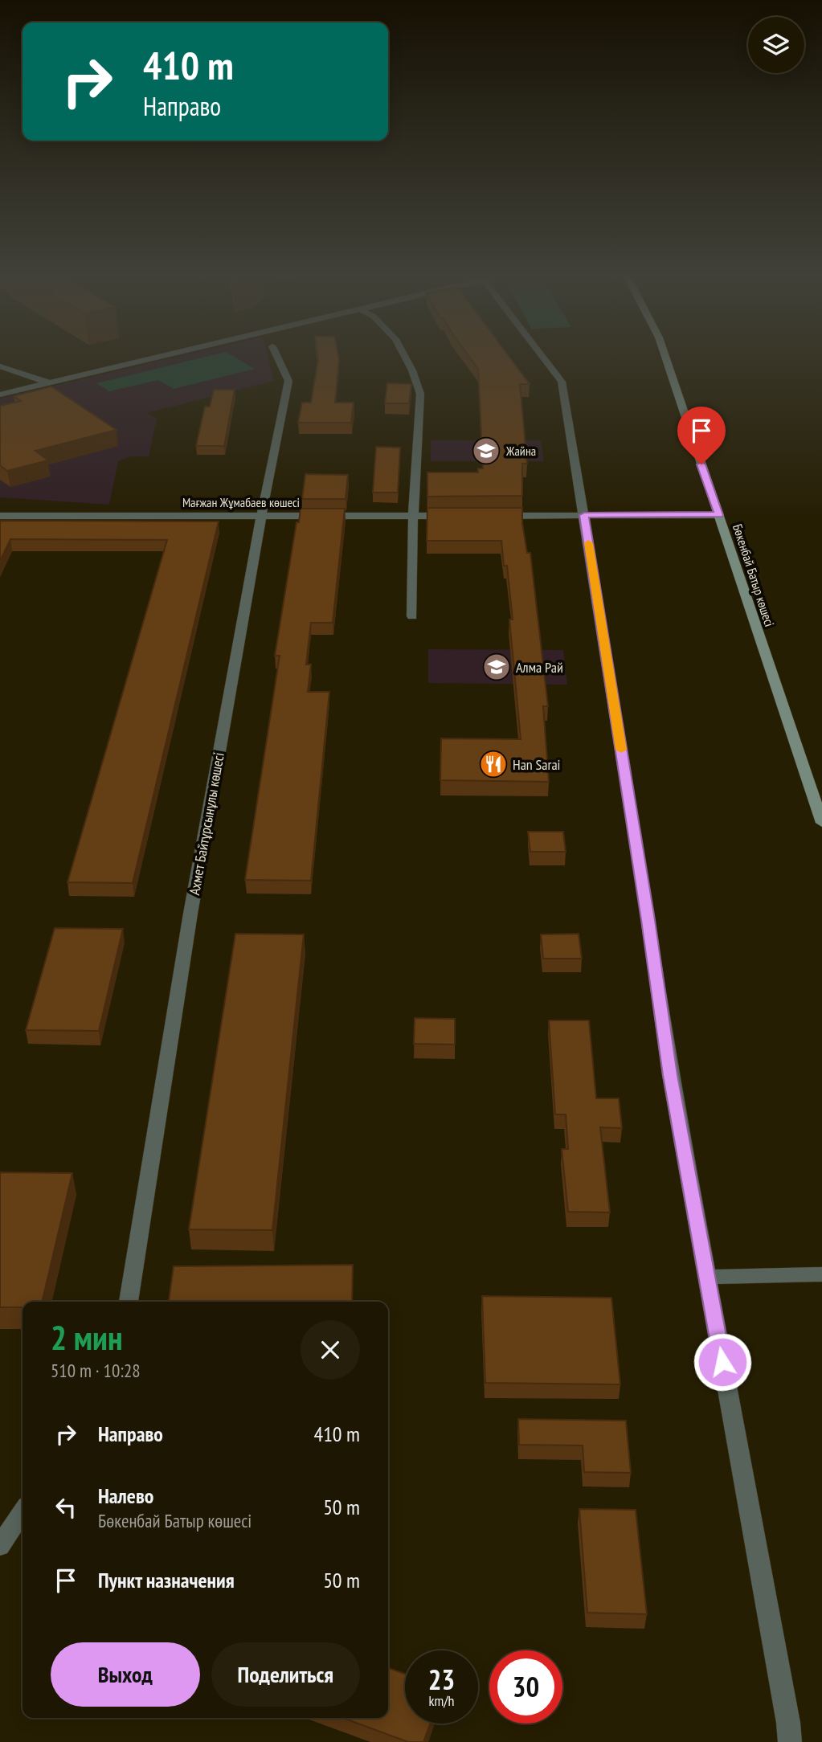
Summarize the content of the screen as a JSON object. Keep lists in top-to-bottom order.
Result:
{
  "streets": {
    "main road": ["Бөкенбай Батыр көшесі"],
    "street": ["Мағжан Жұмабаев көшесі", "Ахмет Байтұрсынұлы көшесі"]
  },
  "crossings": [
    ["Мағжан Жұмабаев көшесі", "Ахмет Байтұрсынұлы көшесі"]
  ],
  "places": {
    "school or university": ["Жайна", "Алма Рай"],
    "restaurant": ["Han Sarai"]
  },
  "page": {
    "turn": ["410 m", "Направо"],
    "heading": ["2 мин", "510 m · 10:28"],
    "list": [
      {
        "name": "Направо",
        "value": "410 m"
      },
      {
        "name": "Налево",
        "note": "Бөкенбай Батыр көшесі",
        "value": "50 m"
      },
      {
        "name": "Пункт назначения",
        "value": "50 m"
      }
    ],
    "buttons": ["Выход", "Поделиться"],
    "speed": "23 km/h",
    "limit": "30"
  }
}
